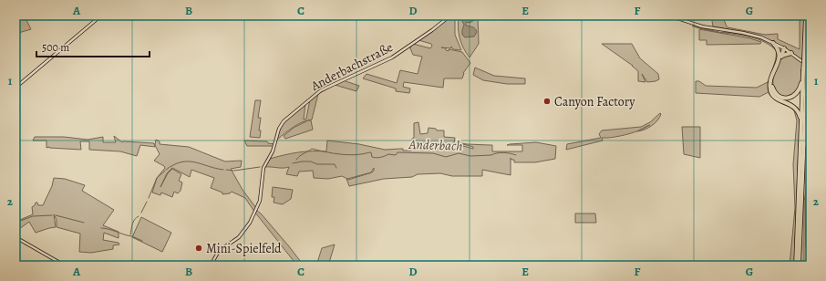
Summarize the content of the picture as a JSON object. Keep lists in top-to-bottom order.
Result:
{
  "streets": {
    "main road": ["Anderbachstraße"]
  },
  "water": ["Anderbach"],
  "places": ["Canyon Factory", "Mini-Spielfeld"],
  "scale_bar": "500 m",
  "grid": {
    "columns": [
      "A",
      "B",
      "C",
      "D",
      "E",
      "F",
      "G"
    ],
    "rows": ["1", "2"]
  }
}
